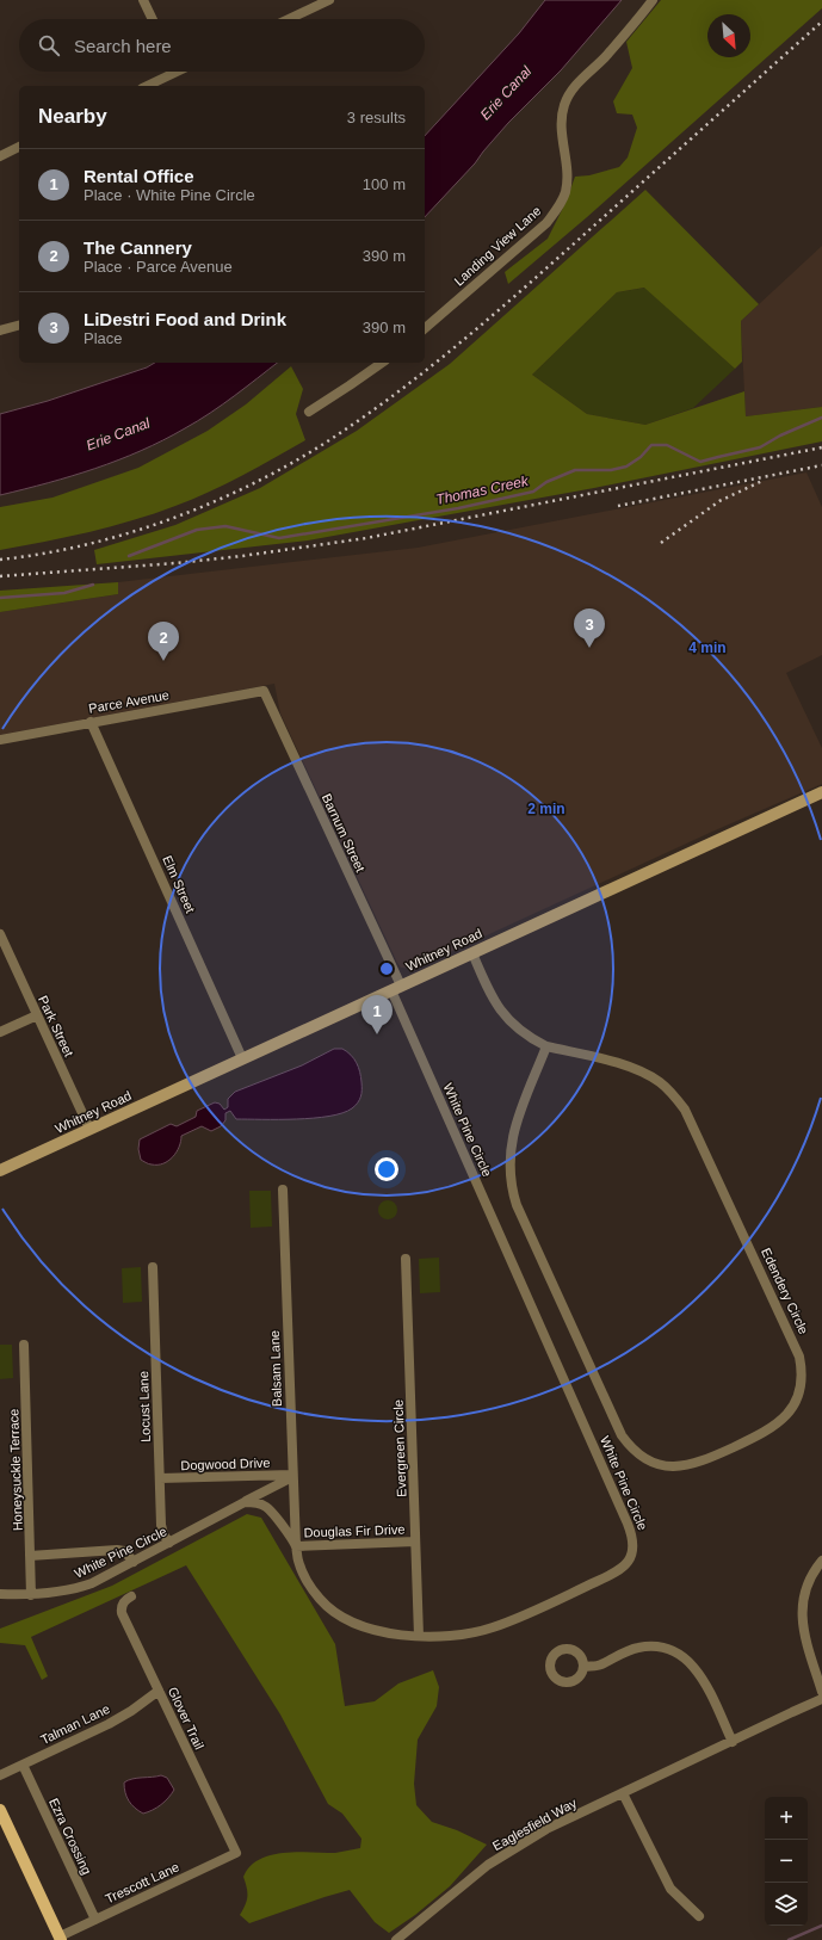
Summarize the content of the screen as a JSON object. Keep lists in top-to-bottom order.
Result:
{
  "streets": {
    "main road": ["Whitney Road"],
    "street": [
      "Landing View Lane",
      "Parce Avenue",
      "Barnum Street",
      "Elm Street",
      "Park Street",
      "White Pine Circle",
      "Edendery Circle",
      "Balsam Lane",
      "Locust Lane",
      "Evergreen Circle",
      "Dogwood Drive",
      "Honeysuckle Terrace",
      "Douglas Fir Drive",
      "Glover Trail",
      "Talman Lane",
      "Eaglesfield Way",
      "Ezra Crossing",
      "Trescott Lane"
    ]
  },
  "crossings": [
    ["Parce Avenue", "Barnum Street"],
    ["Parce Avenue", "Elm Street"],
    ["Barnum Street", "Whitney Road"],
    ["Barnum Street", "White Pine Circle"],
    ["Elm Street", "Whitney Road"],
    ["Whitney Road", "Park Street"],
    ["Whitney Road", "White Pine Circle"],
    ["Whitney Road", "Edendery Circle"],
    ["White Pine Circle", "Balsam Lane"],
    ["White Pine Circle", "Locust Lane"],
    ["White Pine Circle", "Evergreen Circle"],
    ["White Pine Circle", "Dogwood Drive"],
    ["White Pine Circle", "Honeysuckle Terrace"],
    ["White Pine Circle", "Douglas Fir Drive"],
    ["Balsam Lane", "Dogwood Drive"],
    ["Balsam Lane", "Douglas Fir Drive"],
    ["Locust Lane", "Dogwood Drive"],
    ["Evergreen Circle", "Douglas Fir Drive"],
    ["Glover Trail", "Talman Lane"],
    ["Glover Trail", "Trescott Lane"],
    ["Talman Lane", "Ezra Crossing"],
    ["Ezra Crossing", "Trescott Lane"]
  ],
  "water": ["Erie Canal", "Thomas Creek"],
  "north": "bottom right",
  "page": {
    "search": "Search here",
    "heading": ["Nearby", "3 results"],
    "list": [
      {
        "mark": "1",
        "name": "Rental Office",
        "note": "Place · White Pine Circle",
        "value": "100 m"
      },
      {
        "mark": "2",
        "name": "The Cannery",
        "note": "Place · Parce Avenue",
        "value": "390 m"
      },
      {
        "mark": "3",
        "name": "LiDestri Food and Drink",
        "note": "Place",
        "value": "390 m"
      }
    ],
    "pins": ["3", "2", "1"],
    "map_buttons": ["+", "−"]
  },
  "rings": ["4 min", "2 min"]
}
